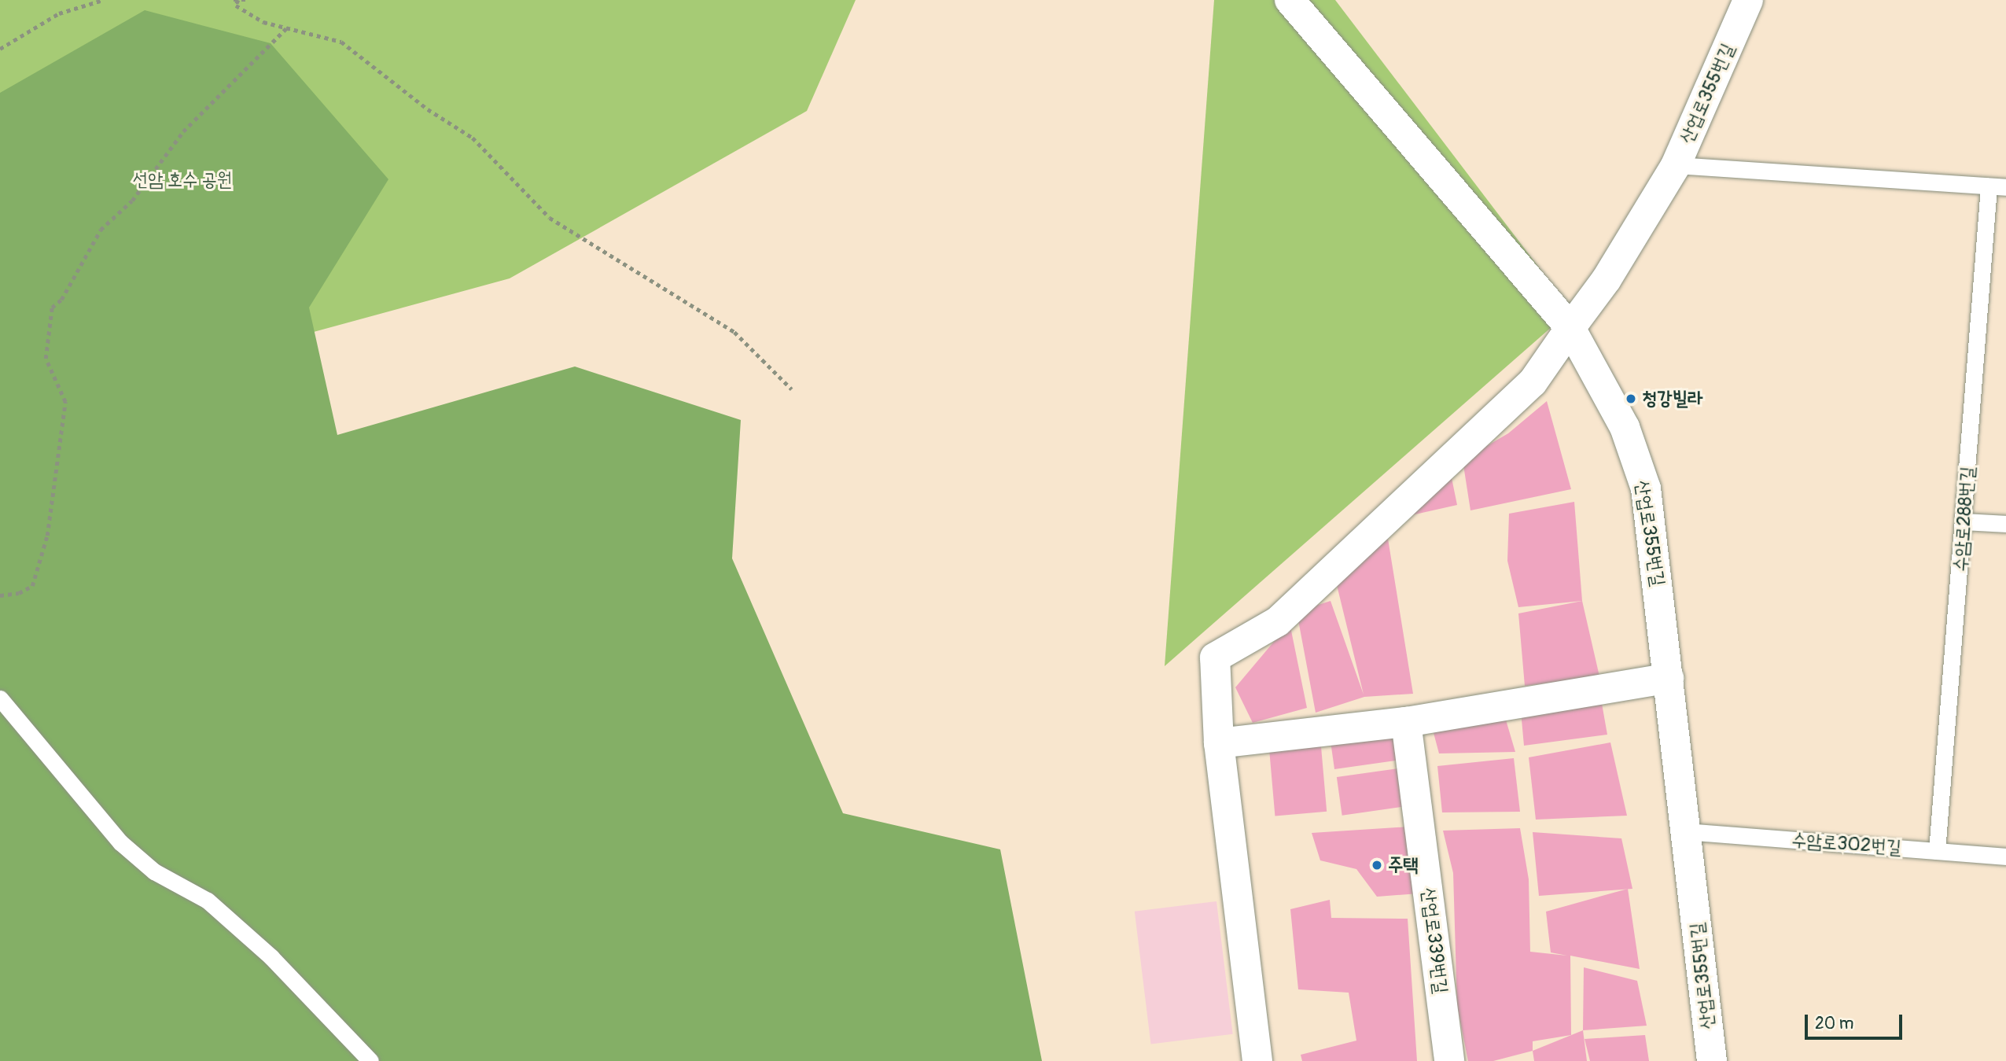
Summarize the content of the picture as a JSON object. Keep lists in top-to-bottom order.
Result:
{
  "streets": {
    "street": ["산업로355번길", "산업로339번길"],
    "lane": ["수암로288번길", "수암로302번길"]
  },
  "crossings": [
    ["산업로355번길", "수암로302번길"],
    ["수암로288번길", "수암로302번길"]
  ],
  "parks": ["선암 호수 공원"],
  "places": ["청강빌라", "주택"],
  "scale_bar": "20 m"
}
